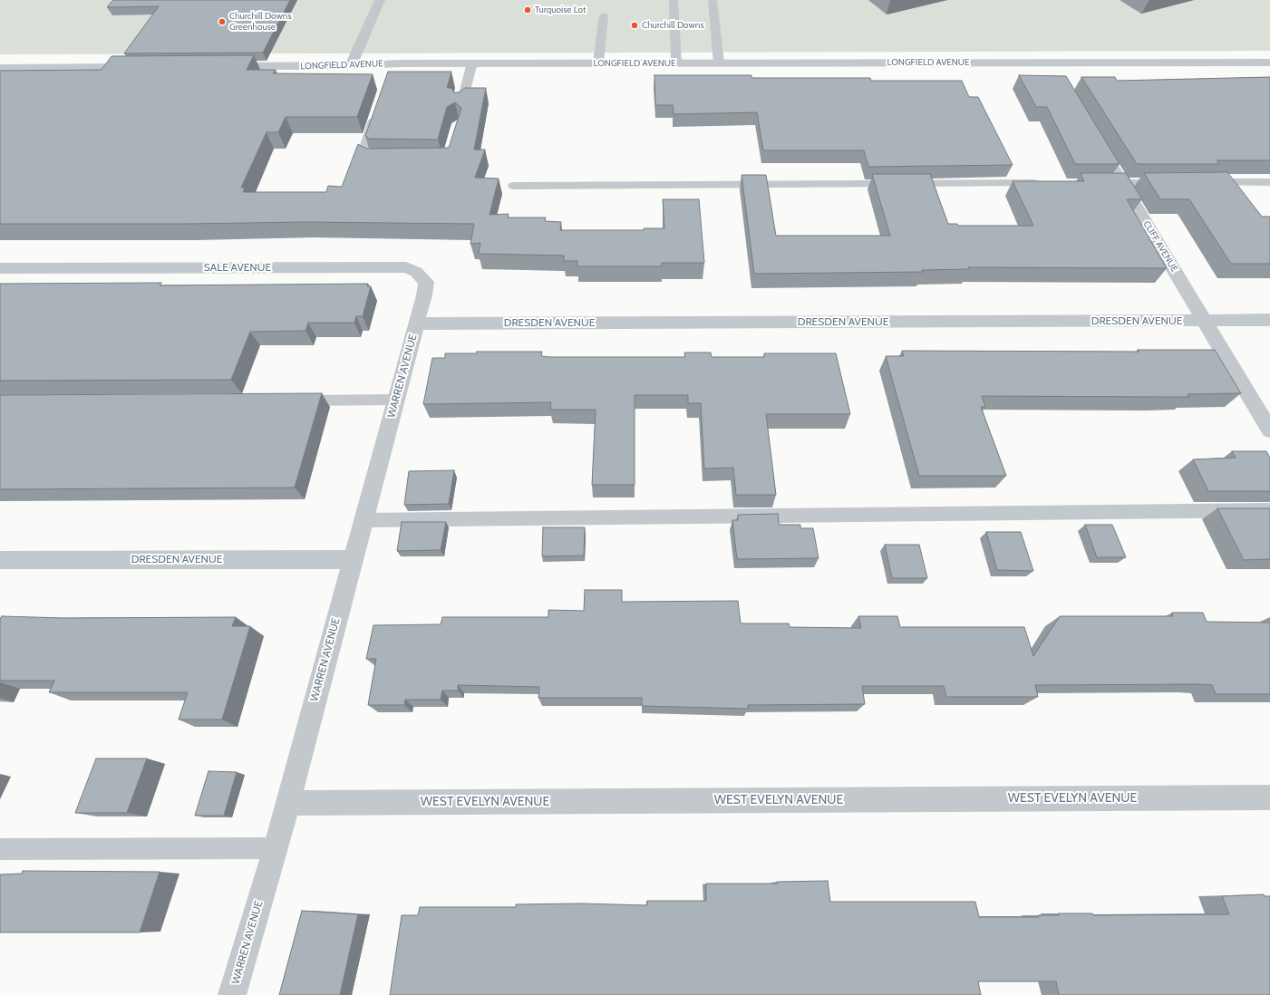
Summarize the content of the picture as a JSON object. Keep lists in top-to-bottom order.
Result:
{
  "streets": {
    "street": [
      "LONGFIELD AVENUE",
      "CLIFF AVENUE",
      "SALE AVENUE",
      "DRESDEN AVENUE",
      "WARREN AVENUE",
      "WEST EVELYN AVENUE"
    ]
  },
  "crossings": [
    ["CLIFF AVENUE", "DRESDEN AVENUE"],
    ["SALE AVENUE", "DRESDEN AVENUE"],
    ["SALE AVENUE", "WARREN AVENUE"],
    ["DRESDEN AVENUE", "WARREN AVENUE"],
    ["WARREN AVENUE", "WEST EVELYN AVENUE"]
  ],
  "places": ["Turquoise Lot", "Churchill Downs Greenhouse", "Churchill Downs"]
}
